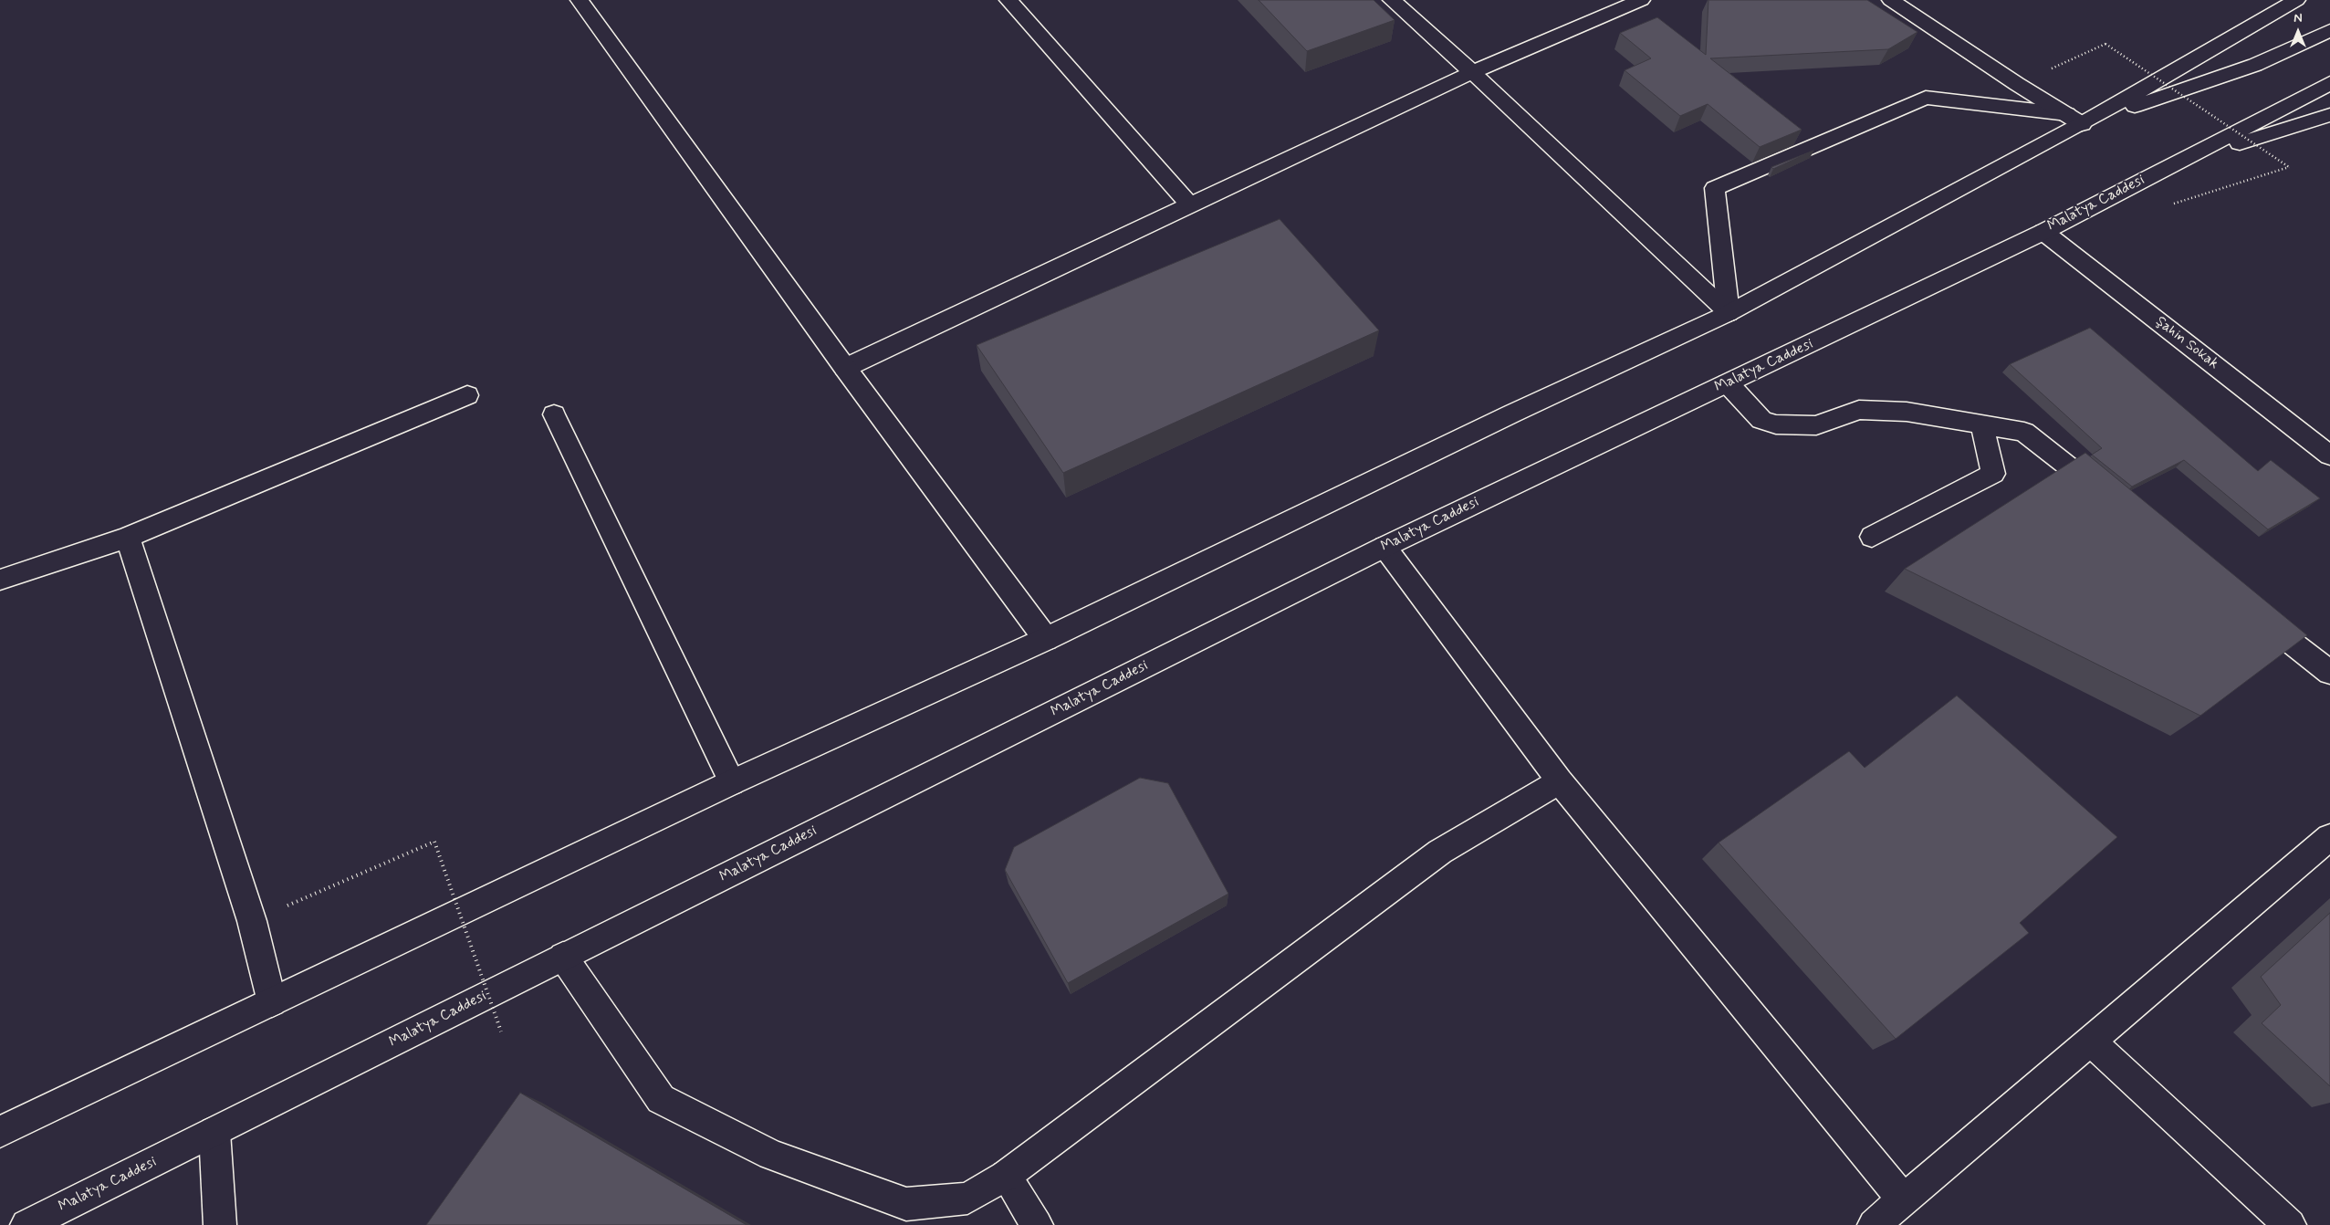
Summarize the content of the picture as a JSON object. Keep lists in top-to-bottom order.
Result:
{
  "streets": {
    "main road": ["Malatya Caddesi", "Şahin Sokak"]
  },
  "crossings": [
    ["Malatya Caddesi", "Şahin Sokak"]
  ],
  "north": "top"
}
